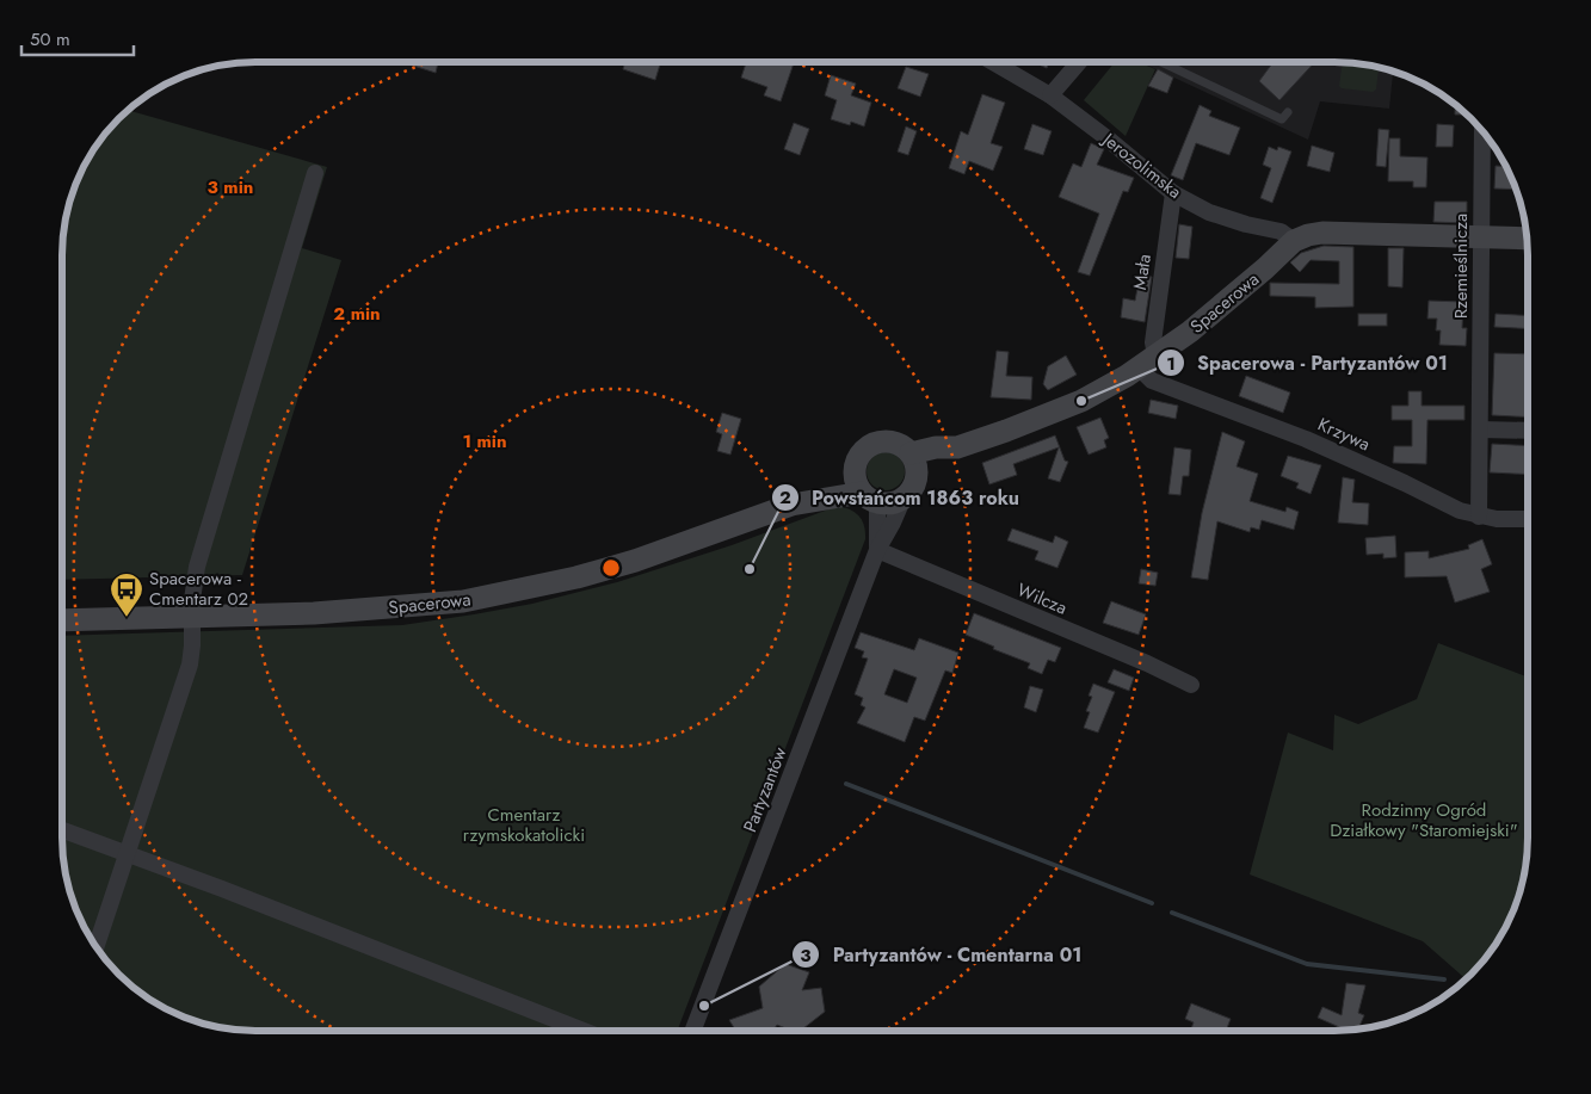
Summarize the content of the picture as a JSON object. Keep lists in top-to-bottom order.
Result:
{
  "streets": {
    "street": [
      "Jerozolimska",
      "Rzemieślnicza",
      "Mała",
      "Spacerowa",
      "Krzywa",
      "Wilcza",
      "Partyzantów"
    ]
  },
  "crossings": [
    ["Jerozolimska", "Mała"],
    ["Jerozolimska", "Spacerowa"],
    ["Rzemieślnicza", "Krzywa"],
    ["Mała", "Spacerowa"],
    ["Mała", "Krzywa"],
    ["Spacerowa", "Krzywa"],
    ["Spacerowa", "Partyzantów"],
    ["Wilcza", "Partyzantów"]
  ],
  "parks": ["Rodzinny Ogród Działkowy \"Staromiejski\"", "Cmentarz rzymskokatolicki"],
  "places": {
    "other": ["Spacerowa - Partyzantów 01", "Powstańcom 1863 roku", "Partyzantów - Cmentarna 01"],
    "bus stop": ["Spacerowa - Cmentarz 02"]
  },
  "scale_bar": "50 m",
  "rings": ["3 min", "2 min", "1 min"]
}
